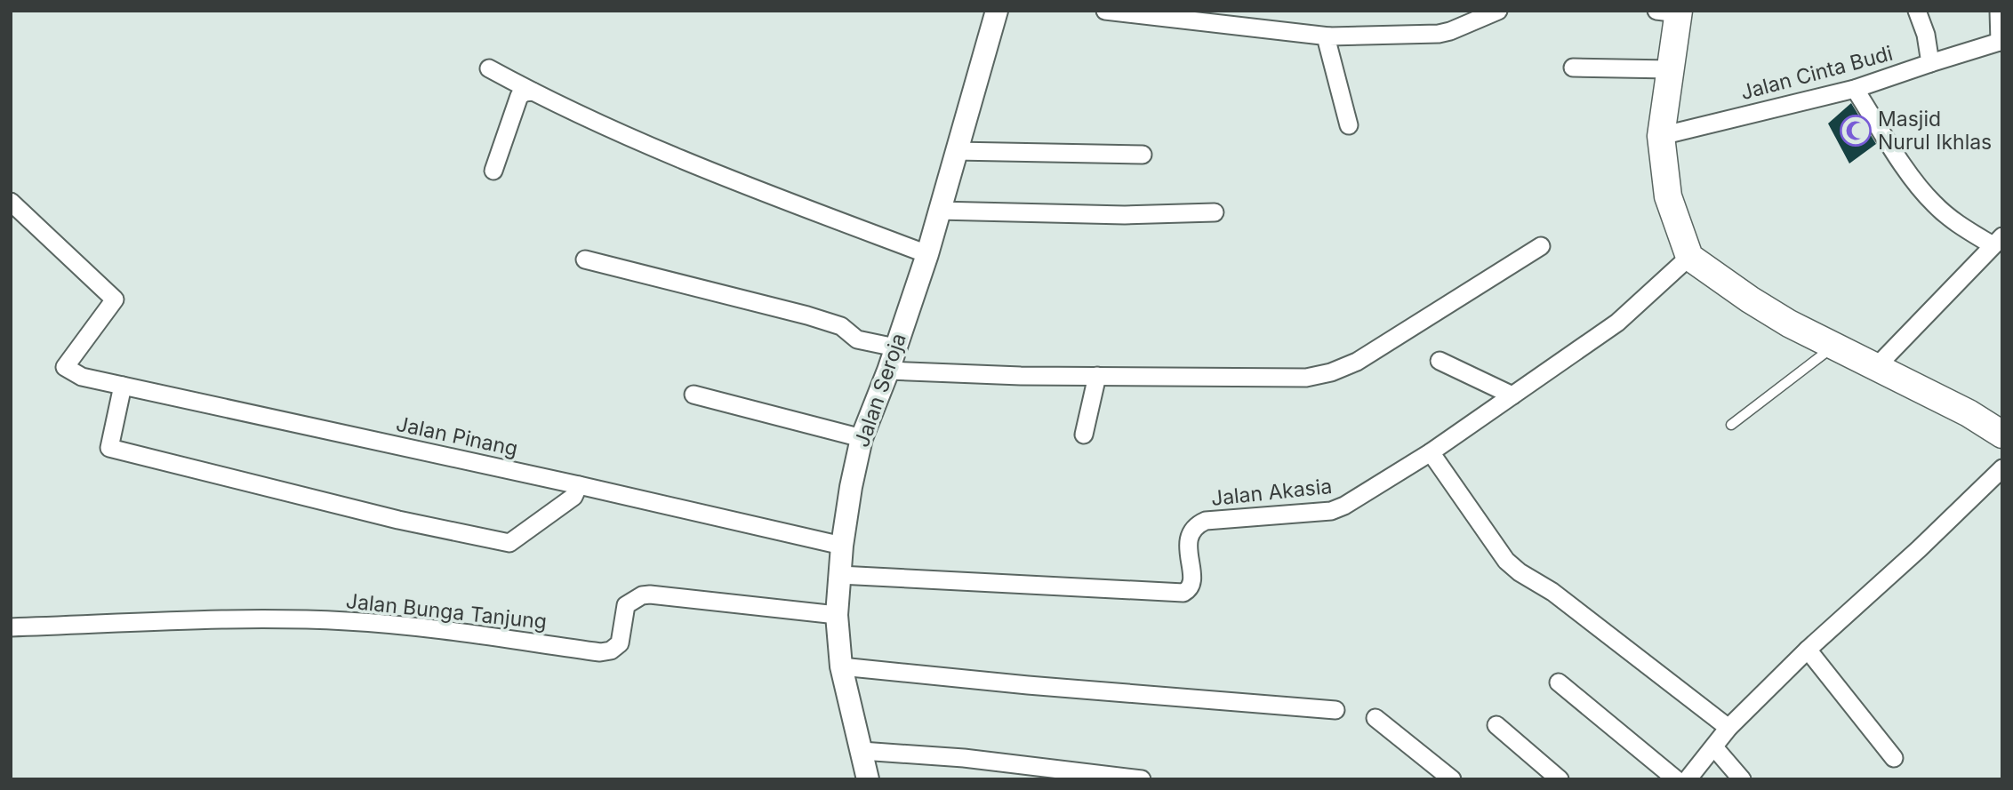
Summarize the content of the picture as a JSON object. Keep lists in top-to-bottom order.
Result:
{
  "streets": {
    "street": [
      "Jalan Cinta Budi",
      "Jalan Seroja",
      "Jalan Pinang",
      "Jalan Akasia",
      "Jalan Bunga Tanjung"
    ]
  },
  "crossings": [
    ["Jalan Seroja", "Jalan Pinang"],
    ["Jalan Seroja", "Jalan Akasia"],
    ["Jalan Seroja", "Jalan Bunga Tanjung"]
  ],
  "places": {
    "mosque": ["Masjid Nurul Ikhlas"]
  }
}
